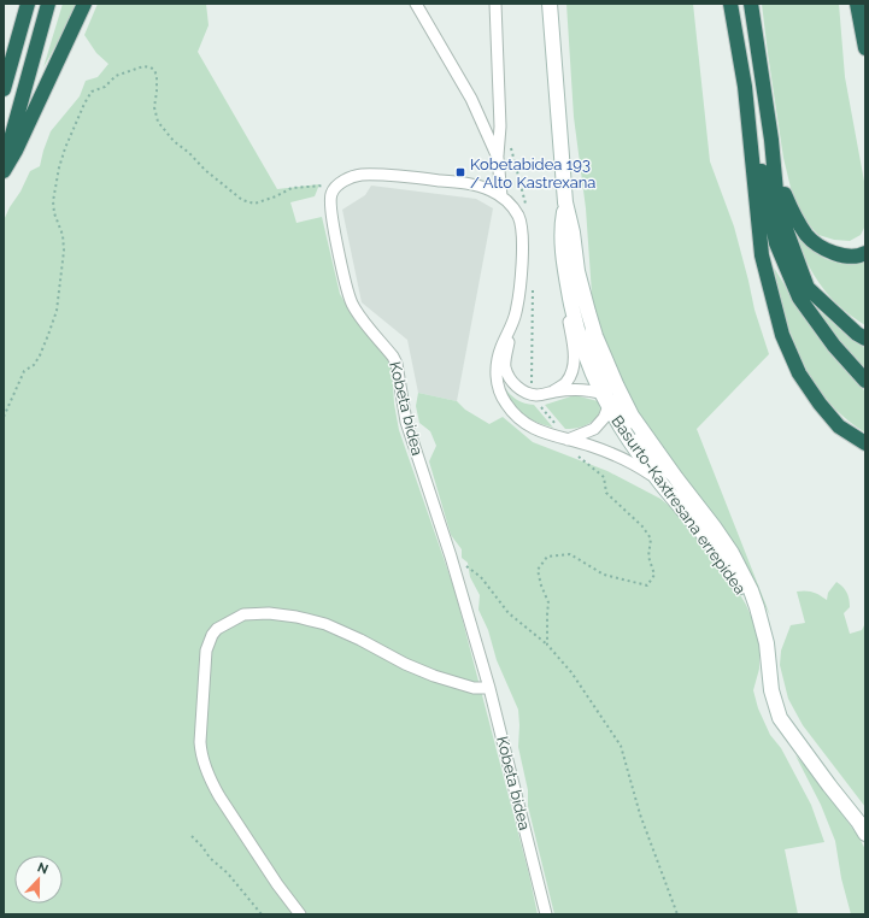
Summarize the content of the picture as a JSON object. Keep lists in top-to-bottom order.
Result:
{
  "streets": {
    "street": ["Kobeta bidea", "Basurto-Kaxtresana errepidea"]
  },
  "places": {
    "transit": ["Kobetabidea 193 / Alto Kastrexana"]
  },
  "north": "top"
}
